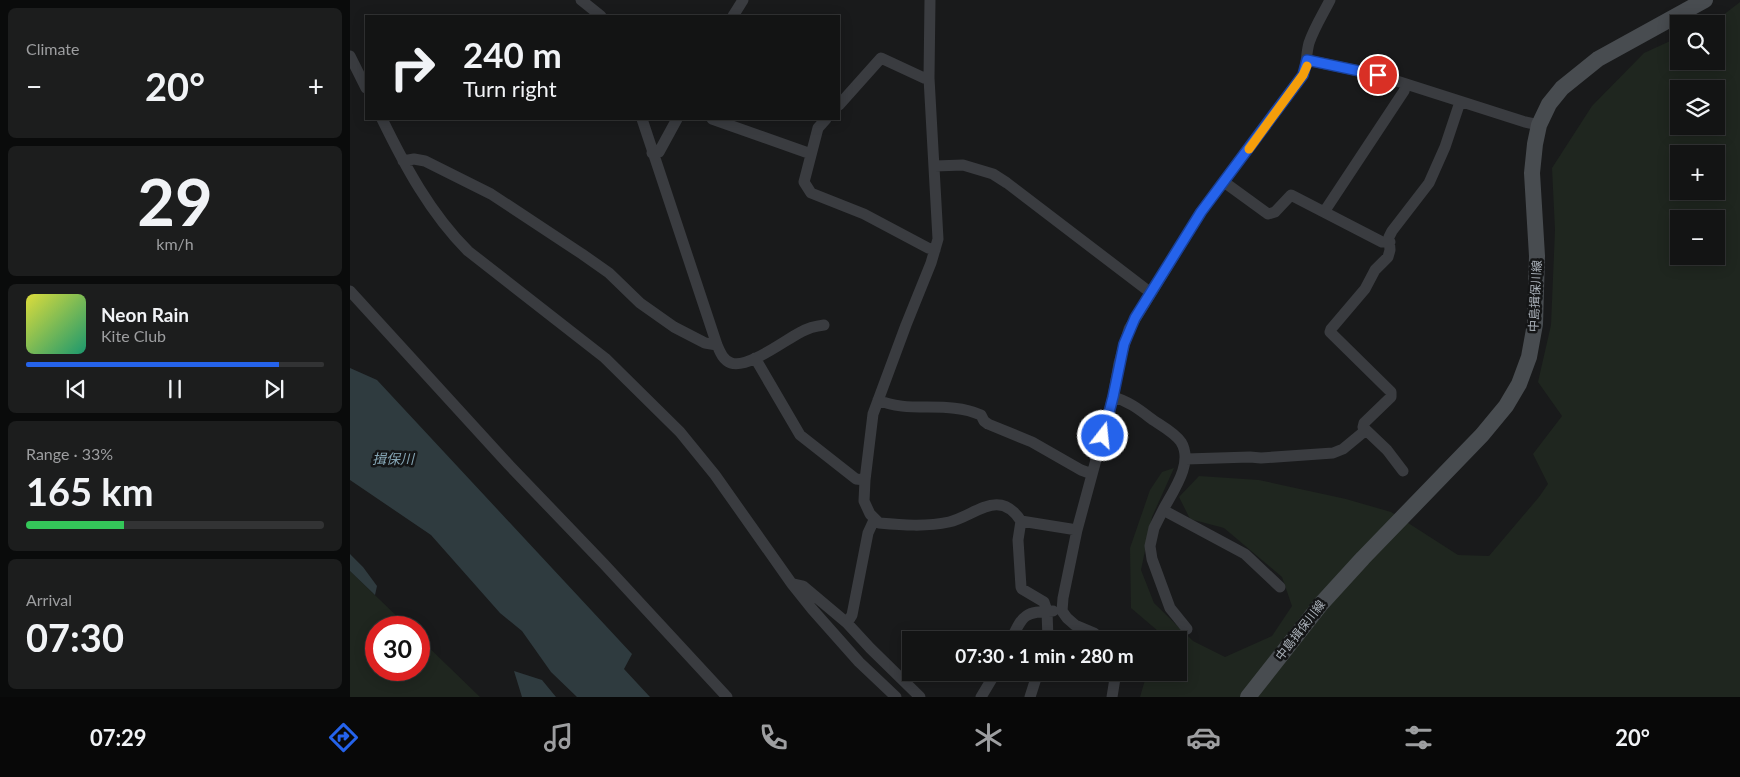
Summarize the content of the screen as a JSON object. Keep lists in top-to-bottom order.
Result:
{
  "streets": {
    "main road": ["中島揖保川線"]
  },
  "water": ["揖保川"],
  "page": {
    "tile": [
      "Climate",
      ["29", "km/h"],
      ["Range · 33%", "165 km"],
      ["Arrival", "07:30"]
    ],
    "map_buttons": ["+", "−"],
    "turn": ["240 m", "Turn right"],
    "heat": ["−", "20°", "+"],
    "song": ["Neon Rain", "Kite Club"],
    "limit": "30",
    "trip": "07:30 · 1 min · 280 m",
    "tabs": ["07:29", "20°"]
  }
}
